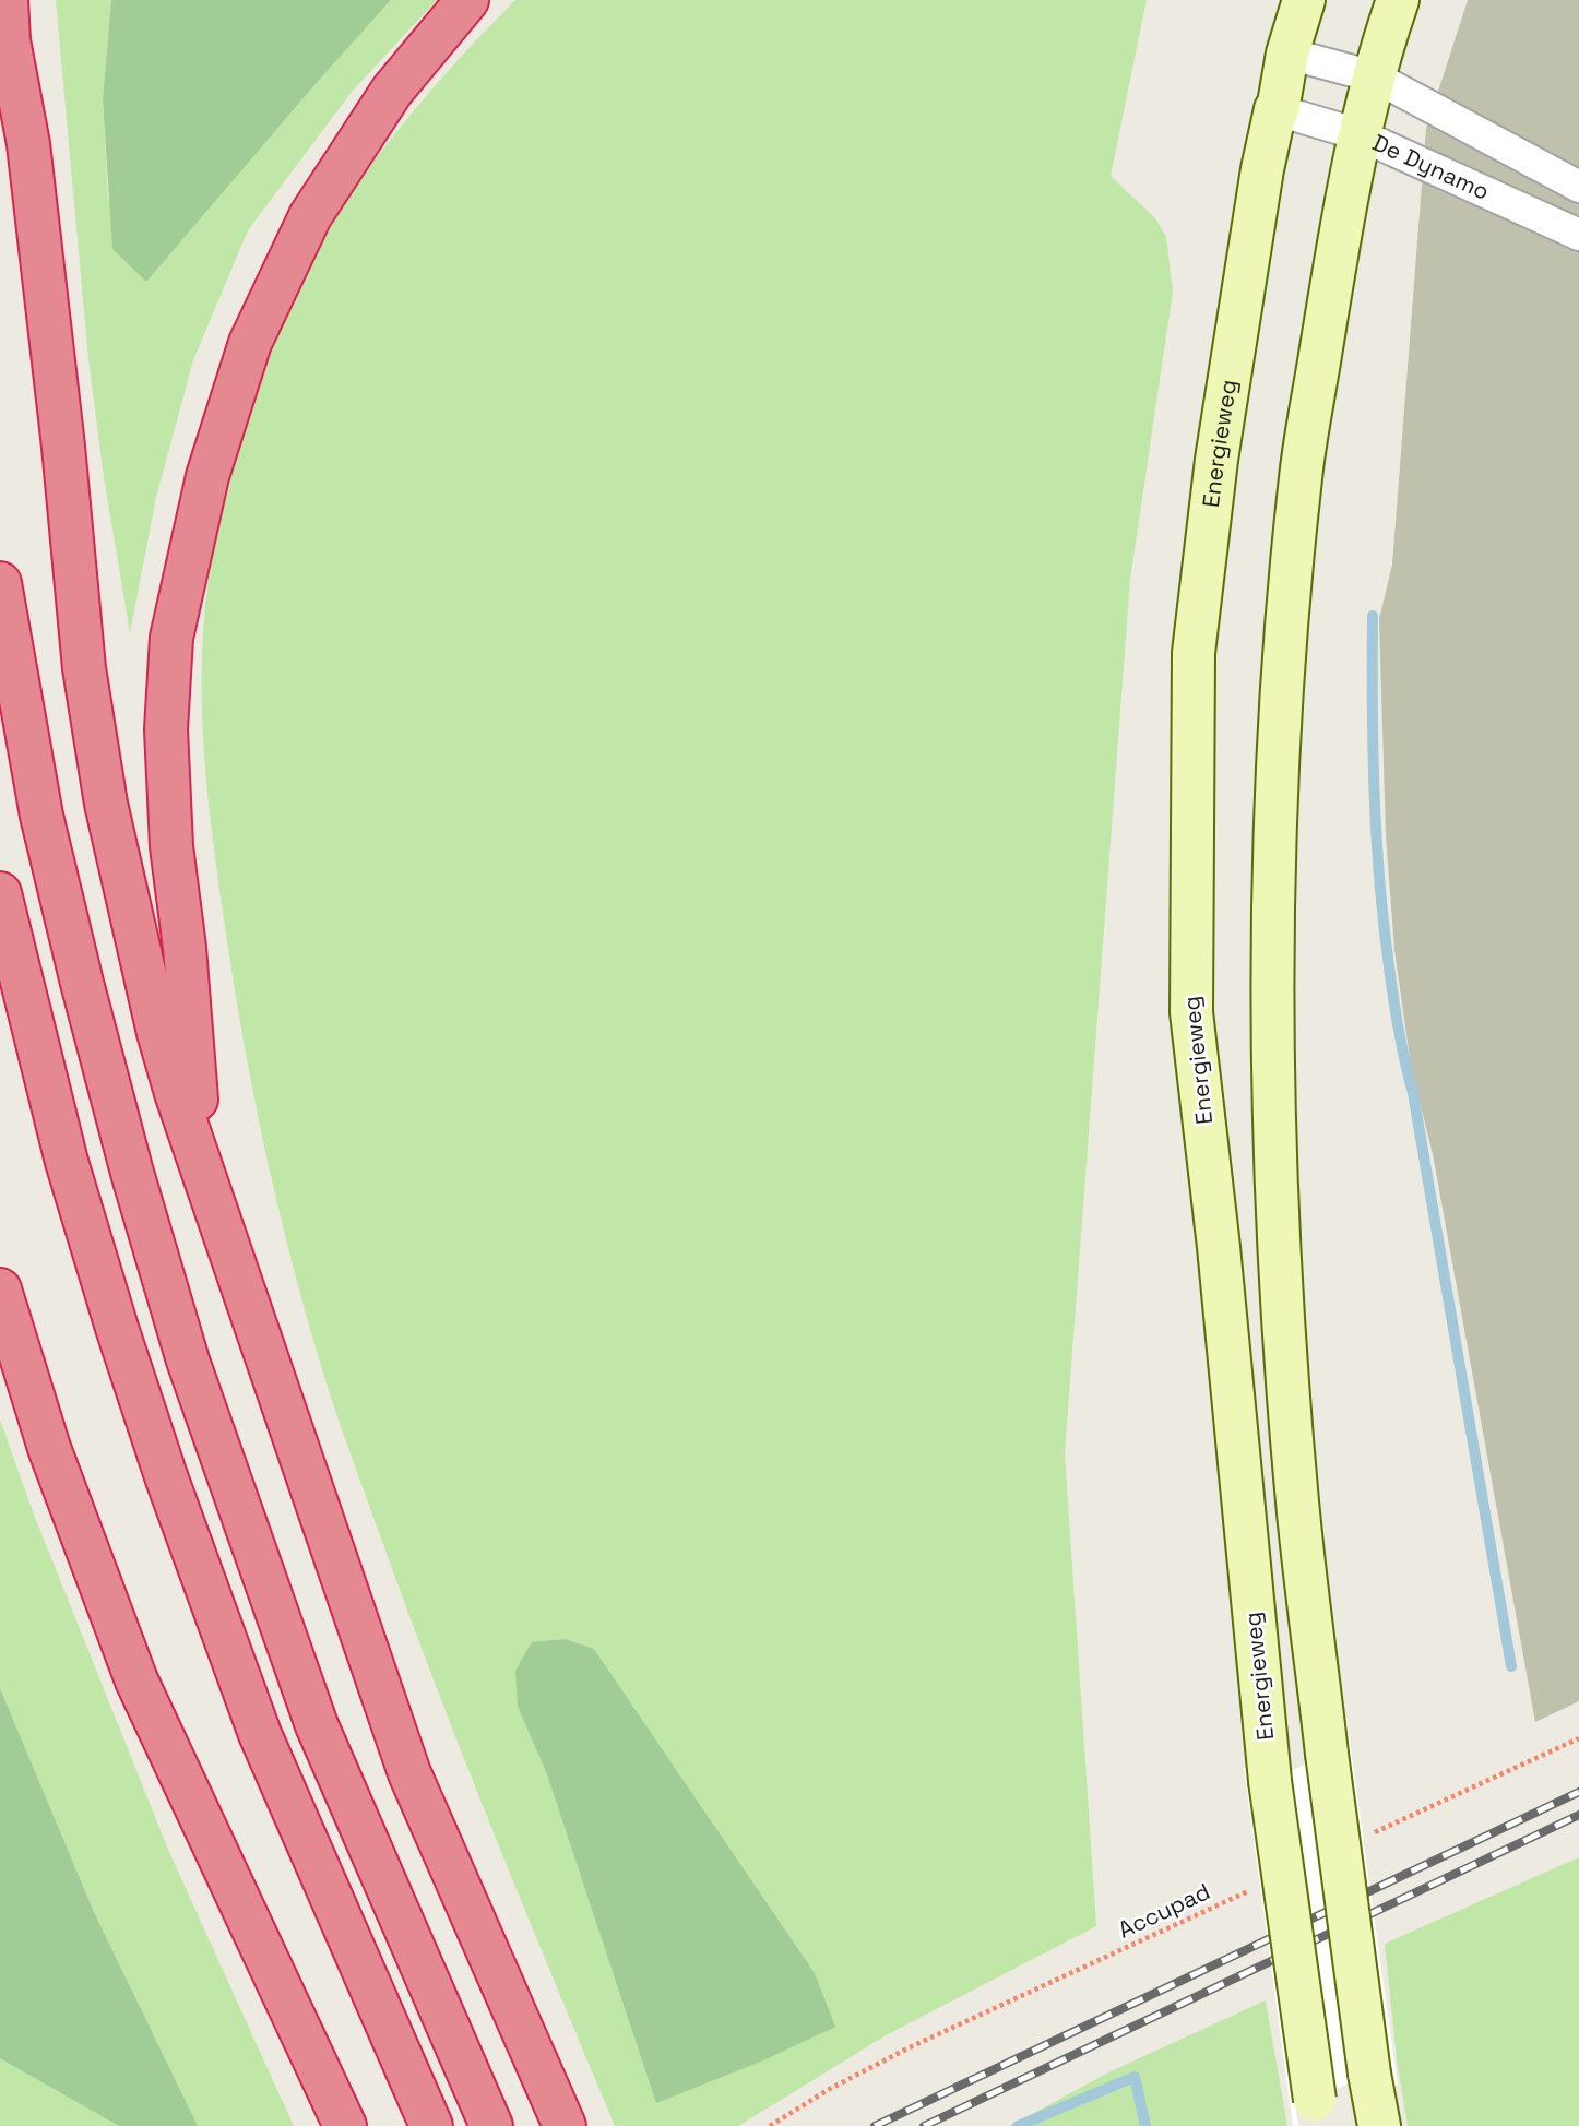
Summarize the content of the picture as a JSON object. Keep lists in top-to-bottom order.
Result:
{
  "streets": {
    "main road": ["Energieweg"],
    "street": ["De Dynamo"],
    "path": ["Accupad"]
  },
  "crossings": [
    ["De Dynamo", "Energieweg"]
  ]
}
